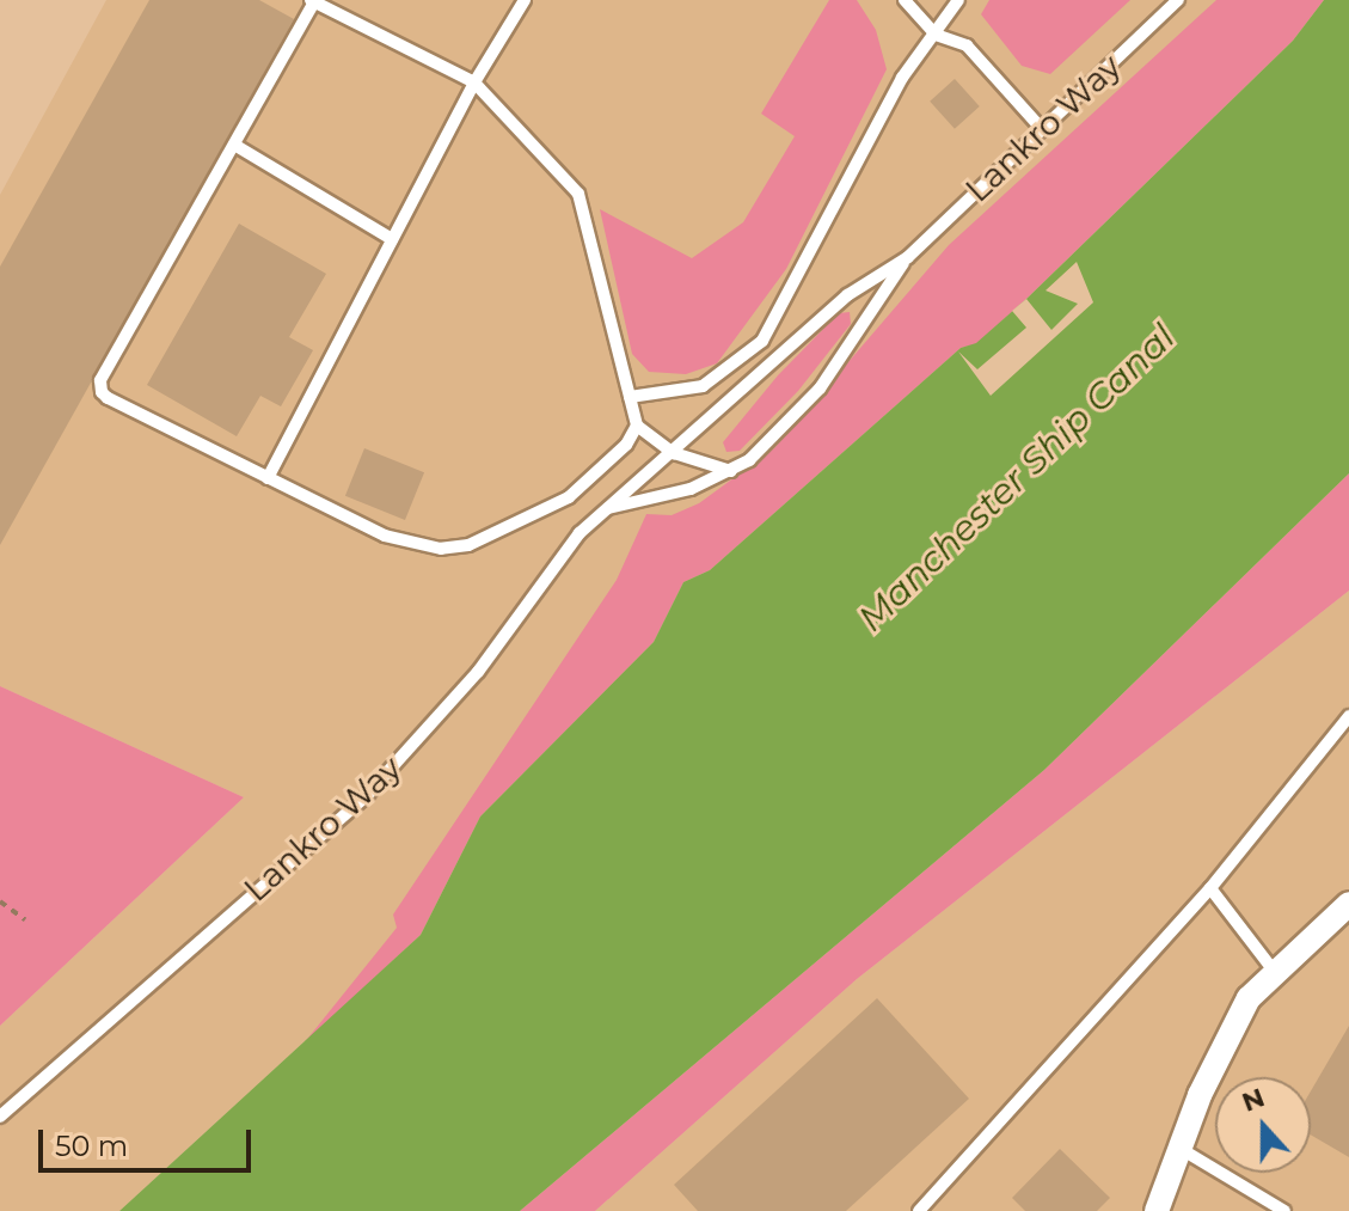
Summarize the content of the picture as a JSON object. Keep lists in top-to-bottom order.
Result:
{
  "streets": {
    "lane": ["Lankro Way"]
  },
  "water": ["Manchester Ship Canal"],
  "scale_bar": "50 m",
  "north": "top"
}
